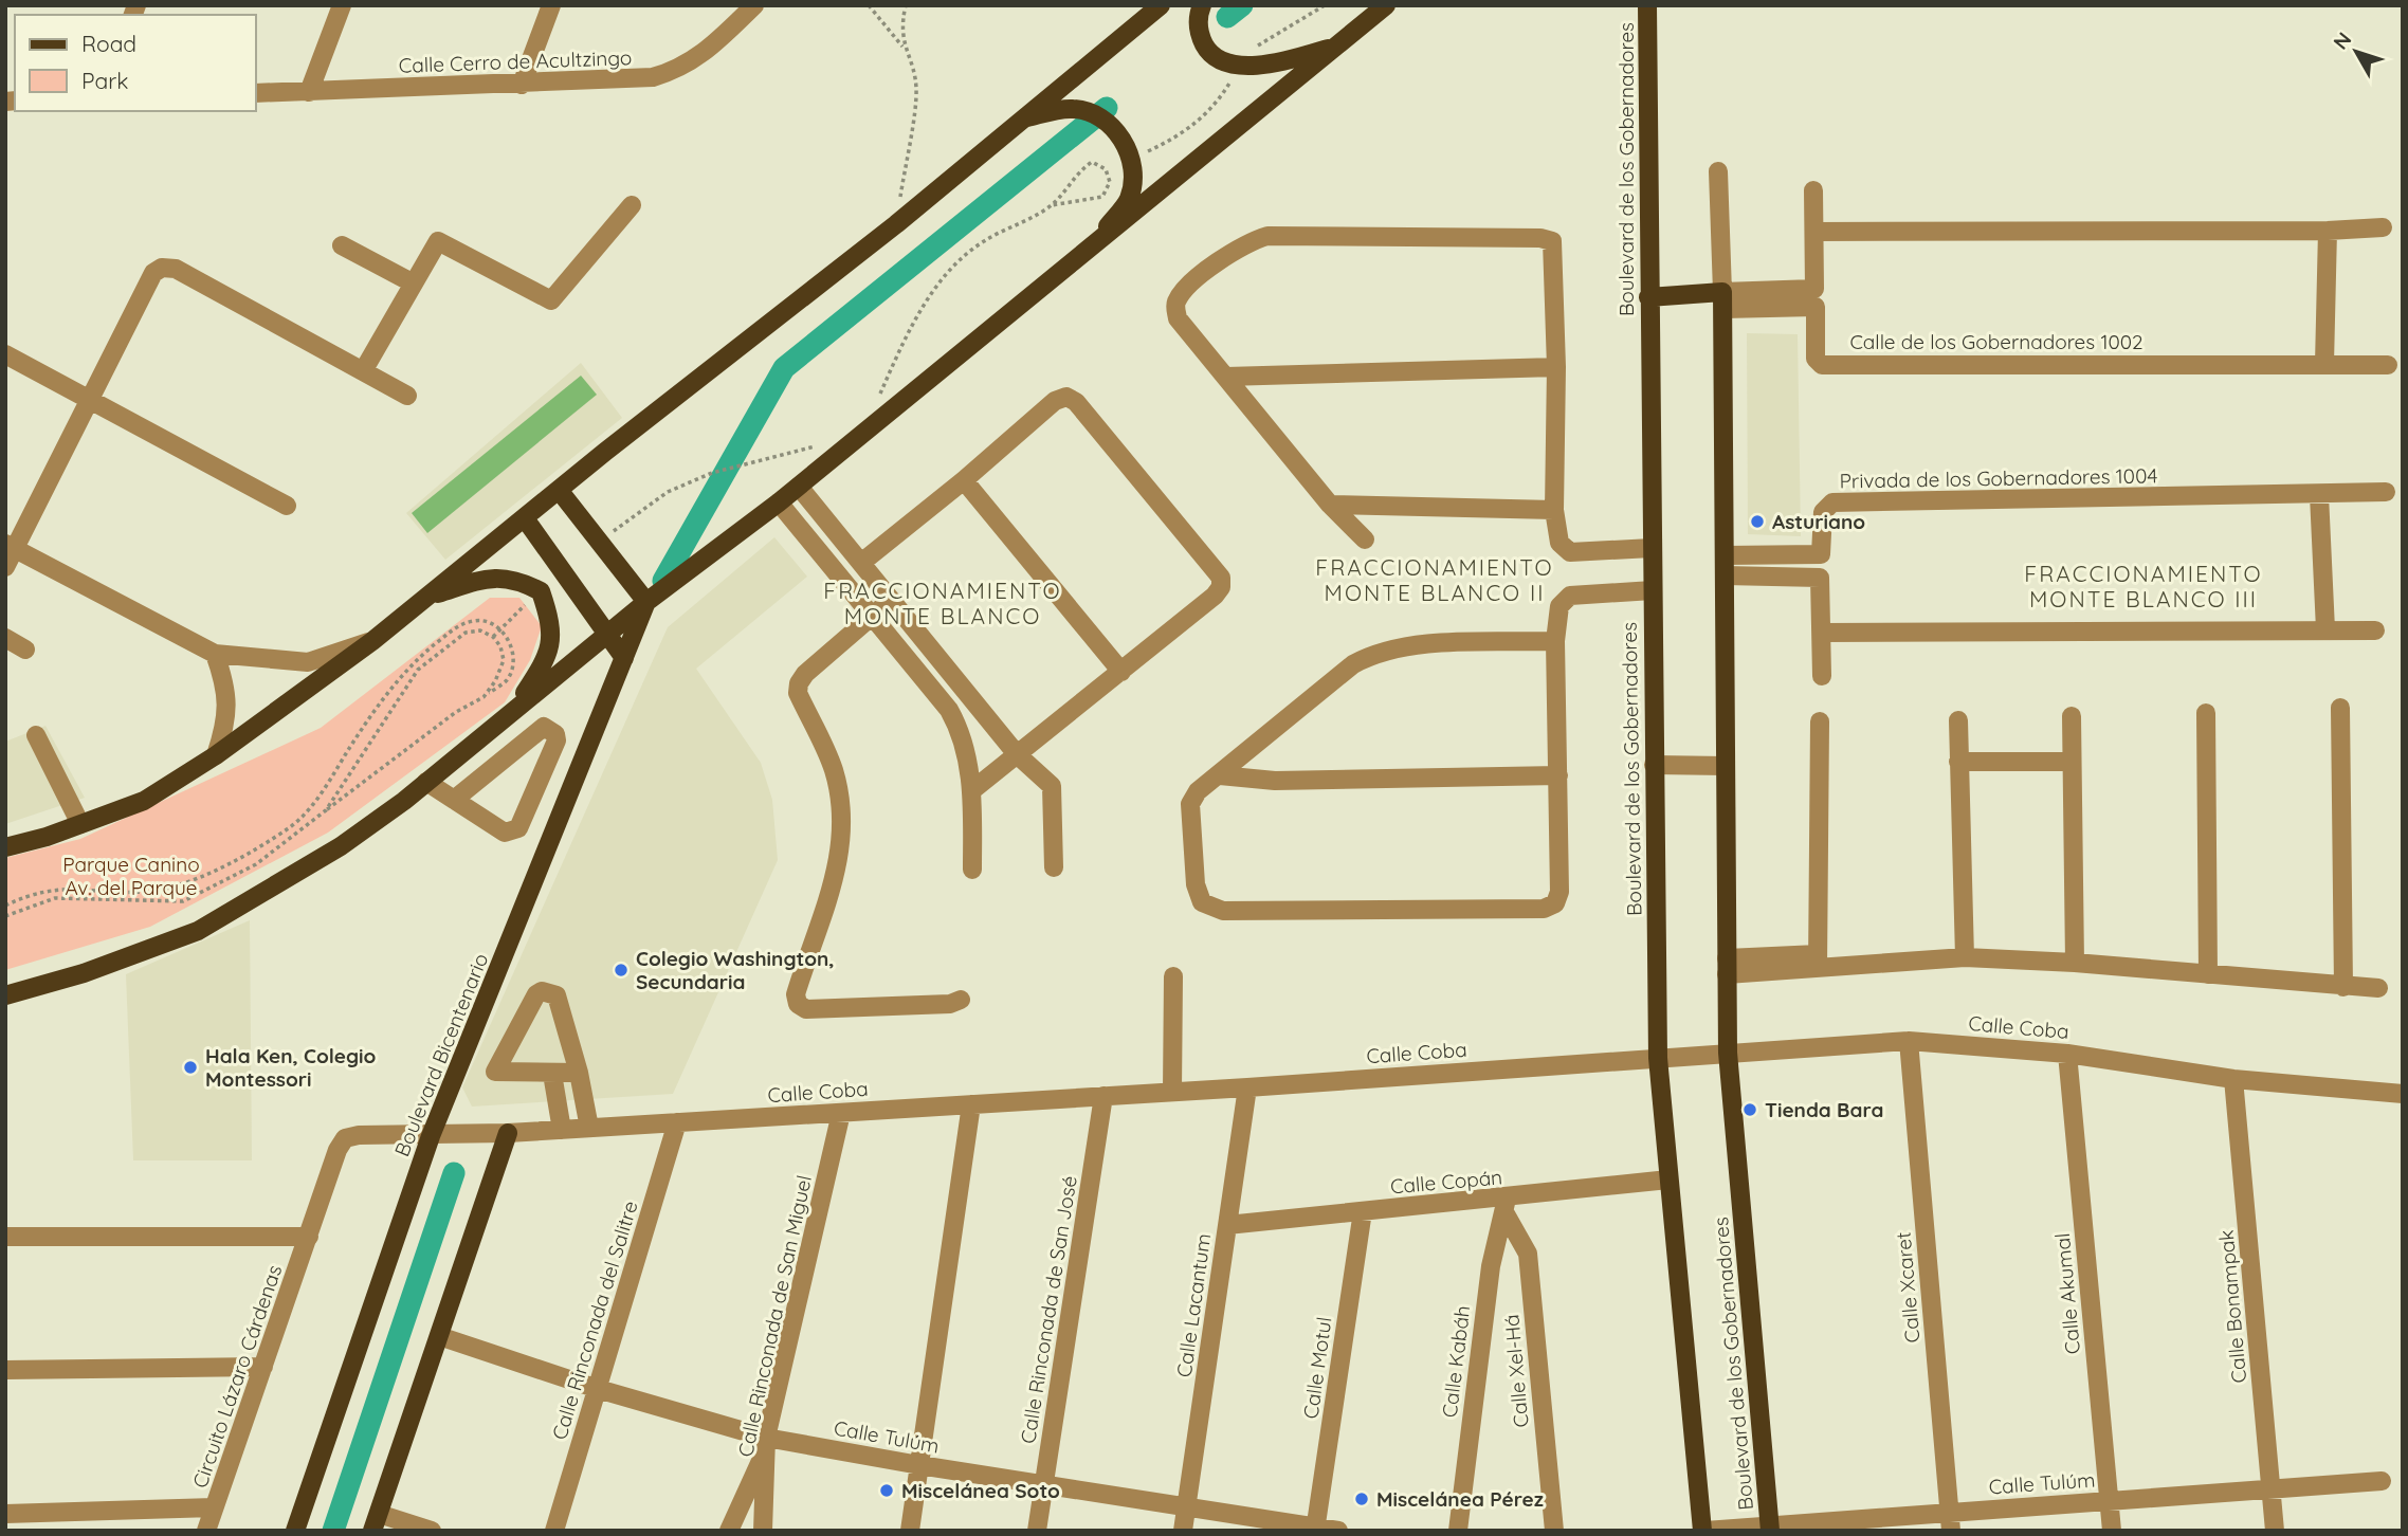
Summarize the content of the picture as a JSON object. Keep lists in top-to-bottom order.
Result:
{
  "streets": {
    "main road": ["Boulevard de los Gobernadores", "Boulevard Bicentenario"],
    "street": [
      "Calle Cerro de Acultzingo",
      "Calle de los Gobernadores 1002",
      "Privada de los Gobernadores 1004",
      "Calle Coba",
      "Calle Copán",
      "Calle Xcaret",
      "Calle Akumal",
      "Calle Lacantum",
      "Calle Bonampak",
      "Calle Rinconada de San José",
      "Calle Rinconada de San Miguel",
      "Calle Rinconada del Salitre",
      "Calle Kabáh",
      "Calle Motul",
      "Calle Xel-Há",
      "Circuito Lázaro Cárdenas",
      "Calle Tulúm"
    ]
  },
  "crossings": [
    ["Boulevard de los Gobernadores", "Privada de los Gobernadores 1004"],
    ["Boulevard de los Gobernadores", "Calle Coba"],
    ["Boulevard de los Gobernadores", "Calle Copán"],
    ["Boulevard de los Gobernadores", "Calle Tulúm"],
    ["Calle Coba", "Boulevard Bicentenario"],
    ["Calle Coba", "Calle Xcaret"],
    ["Calle Coba", "Calle Akumal"],
    ["Calle Coba", "Calle Lacantum"],
    ["Calle Coba", "Calle Bonampak"],
    ["Calle Coba", "Calle Rinconada de San José"],
    ["Calle Coba", "Calle Rinconada de San Miguel"],
    ["Calle Coba", "Calle Rinconada del Salitre"],
    ["Calle Coba", "Circuito Lázaro Cárdenas"],
    ["Boulevard Bicentenario", "Circuito Lázaro Cárdenas"],
    ["Calle Copán", "Calle Lacantum"],
    ["Calle Copán", "Calle Kabáh"],
    ["Calle Copán", "Calle Motul"],
    ["Calle Copán", "Calle Xel-Há"],
    ["Calle Xcaret", "Calle Tulúm"],
    ["Calle Akumal", "Calle Tulúm"],
    ["Calle Lacantum", "Calle Tulúm"],
    ["Calle Bonampak", "Calle Tulúm"],
    ["Calle Rinconada de San José", "Calle Tulúm"],
    ["Calle Rinconada de San Miguel", "Calle Tulúm"],
    ["Calle Rinconada del Salitre", "Calle Tulúm"],
    ["Calle Kabáh", "Calle Xel-Há"],
    ["Calle Motul", "Calle Tulúm"]
  ],
  "districts": ["FRACCIONAMIENTO MONTE BLANCO II", "FRACCIONAMIENTO MONTE BLANCO III", "FRACCIONAMIENTO MONTE BLANCO"],
  "parks": ["Parque Canino Av. del Parque"],
  "places": [
    "Asturiano",
    "Colegio Washington, Secundaria",
    "Hala Ken, Colegio Montessori",
    "Tienda Bara",
    "Miscelánea Soto",
    "Miscelánea Pérez"
  ],
  "legend": ["Road", "Park"],
  "north": "top left"
}
